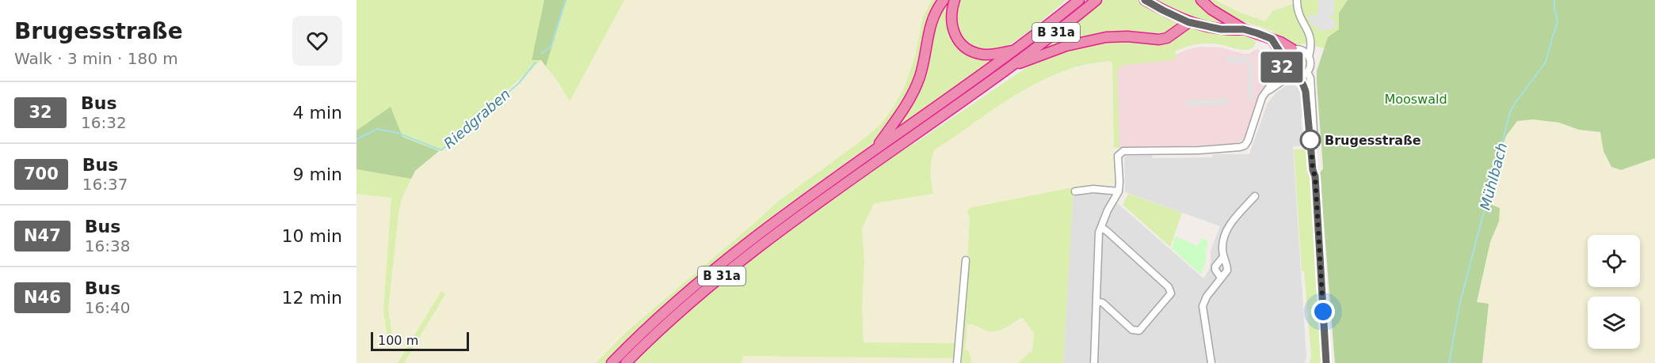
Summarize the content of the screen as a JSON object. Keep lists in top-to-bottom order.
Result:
{
  "streets": {
    "highway": ["B 31a"]
  },
  "water": ["Riedgraben", "Mühlbach"],
  "parks": ["Mooswald"],
  "places": ["Brugesstraße"],
  "lines": ["bus line 32"],
  "scale_bar": "100 m",
  "page": {
    "heading": ["Brugesstraße", "Walk · 3 min · 180 m"],
    "on_map": "32",
    "list": [
      {
        "mark": "32",
        "name": "Bus",
        "note": "16:32",
        "value": "4 min"
      },
      {
        "mark": "700",
        "name": "Bus",
        "note": "16:37",
        "value": "9 min"
      },
      {
        "mark": "N47",
        "name": "Bus",
        "note": "16:38",
        "value": "10 min"
      },
      {
        "mark": "N46",
        "name": "Bus",
        "note": "16:40",
        "value": "12 min"
      }
    ],
    "scale": "100 m"
  }
}
